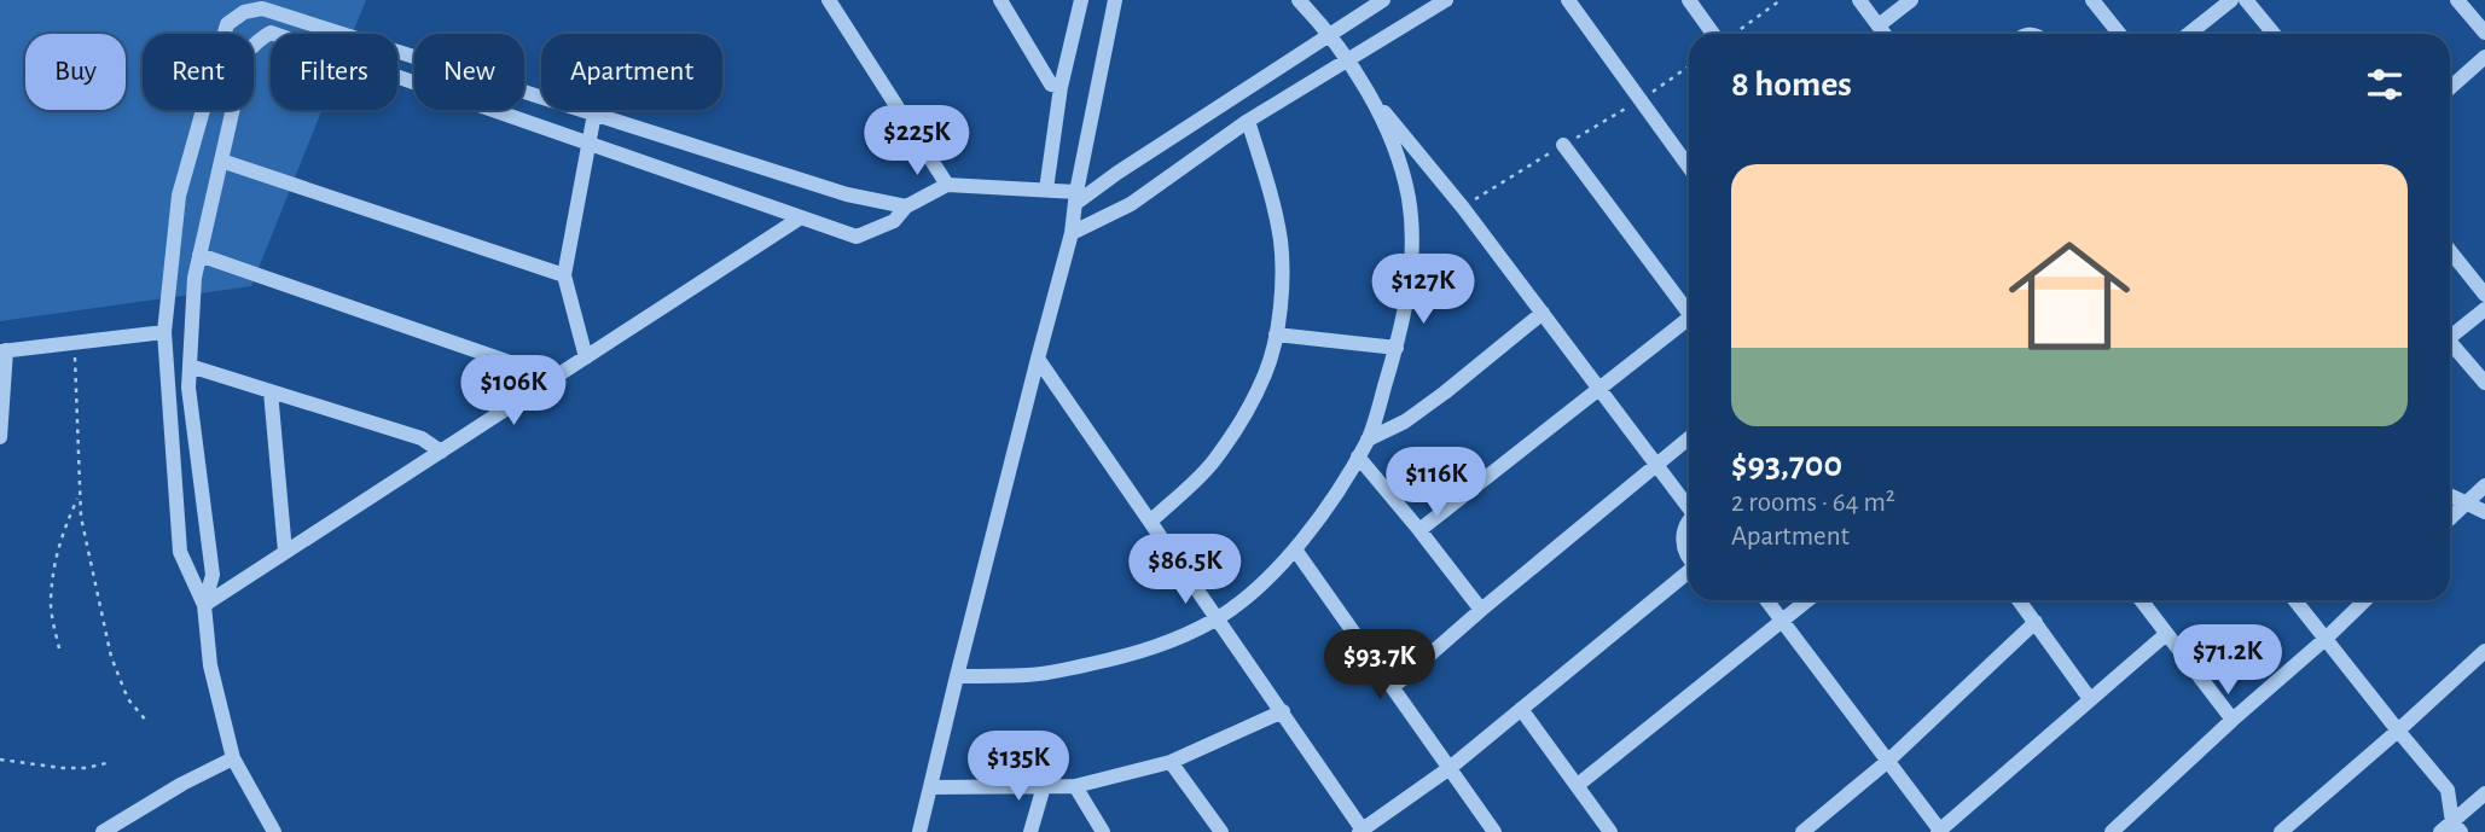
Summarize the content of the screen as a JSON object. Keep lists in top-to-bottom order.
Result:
{
  "page": {
    "chip": [
      "Buy",
      "Rent",
      "Filters",
      "New",
      "Apartment"
    ],
    "heading": "8 homes",
    "price": [
      "$225K",
      "$127K",
      "$106K",
      "$116K",
      "$86.5K",
      "$71.2K",
      "$93.7K",
      "$135K"
    ],
    "list": [
      {
        "name": "$93,700",
        "note": "2 rooms · 64 m² · Apartment"
      }
    ]
  }
}
